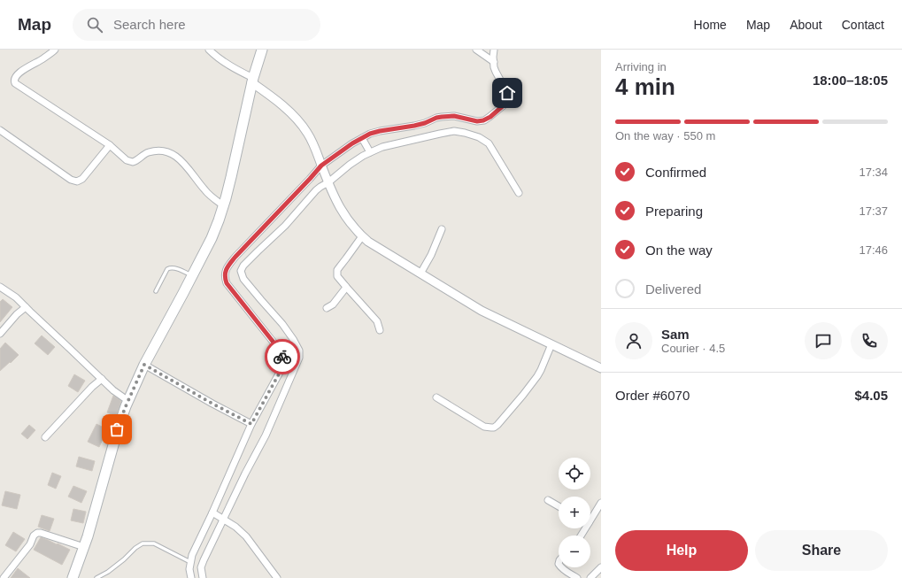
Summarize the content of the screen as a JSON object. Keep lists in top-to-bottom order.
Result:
{
  "page": {
    "header": "Map",
    "search": "Search here",
    "nav": [
      "Home",
      "Map",
      "About",
      "Contact"
    ],
    "heading": ["4 min", "Arriving in", "18:00–18:05"],
    "panel": [
      "Sam",
      "Courier · 4.5",
      "Order #6070",
      "$4.05"
    ],
    "bar": "On the way · 550 m",
    "list": [
      ["Confirmed", "17:34"],
      ["Preparing", "17:37"],
      ["On the way", "17:46"],
      "Delivered"
    ],
    "map_buttons": ["+", "−"],
    "buttons": ["Help", "Share"]
  }
}
